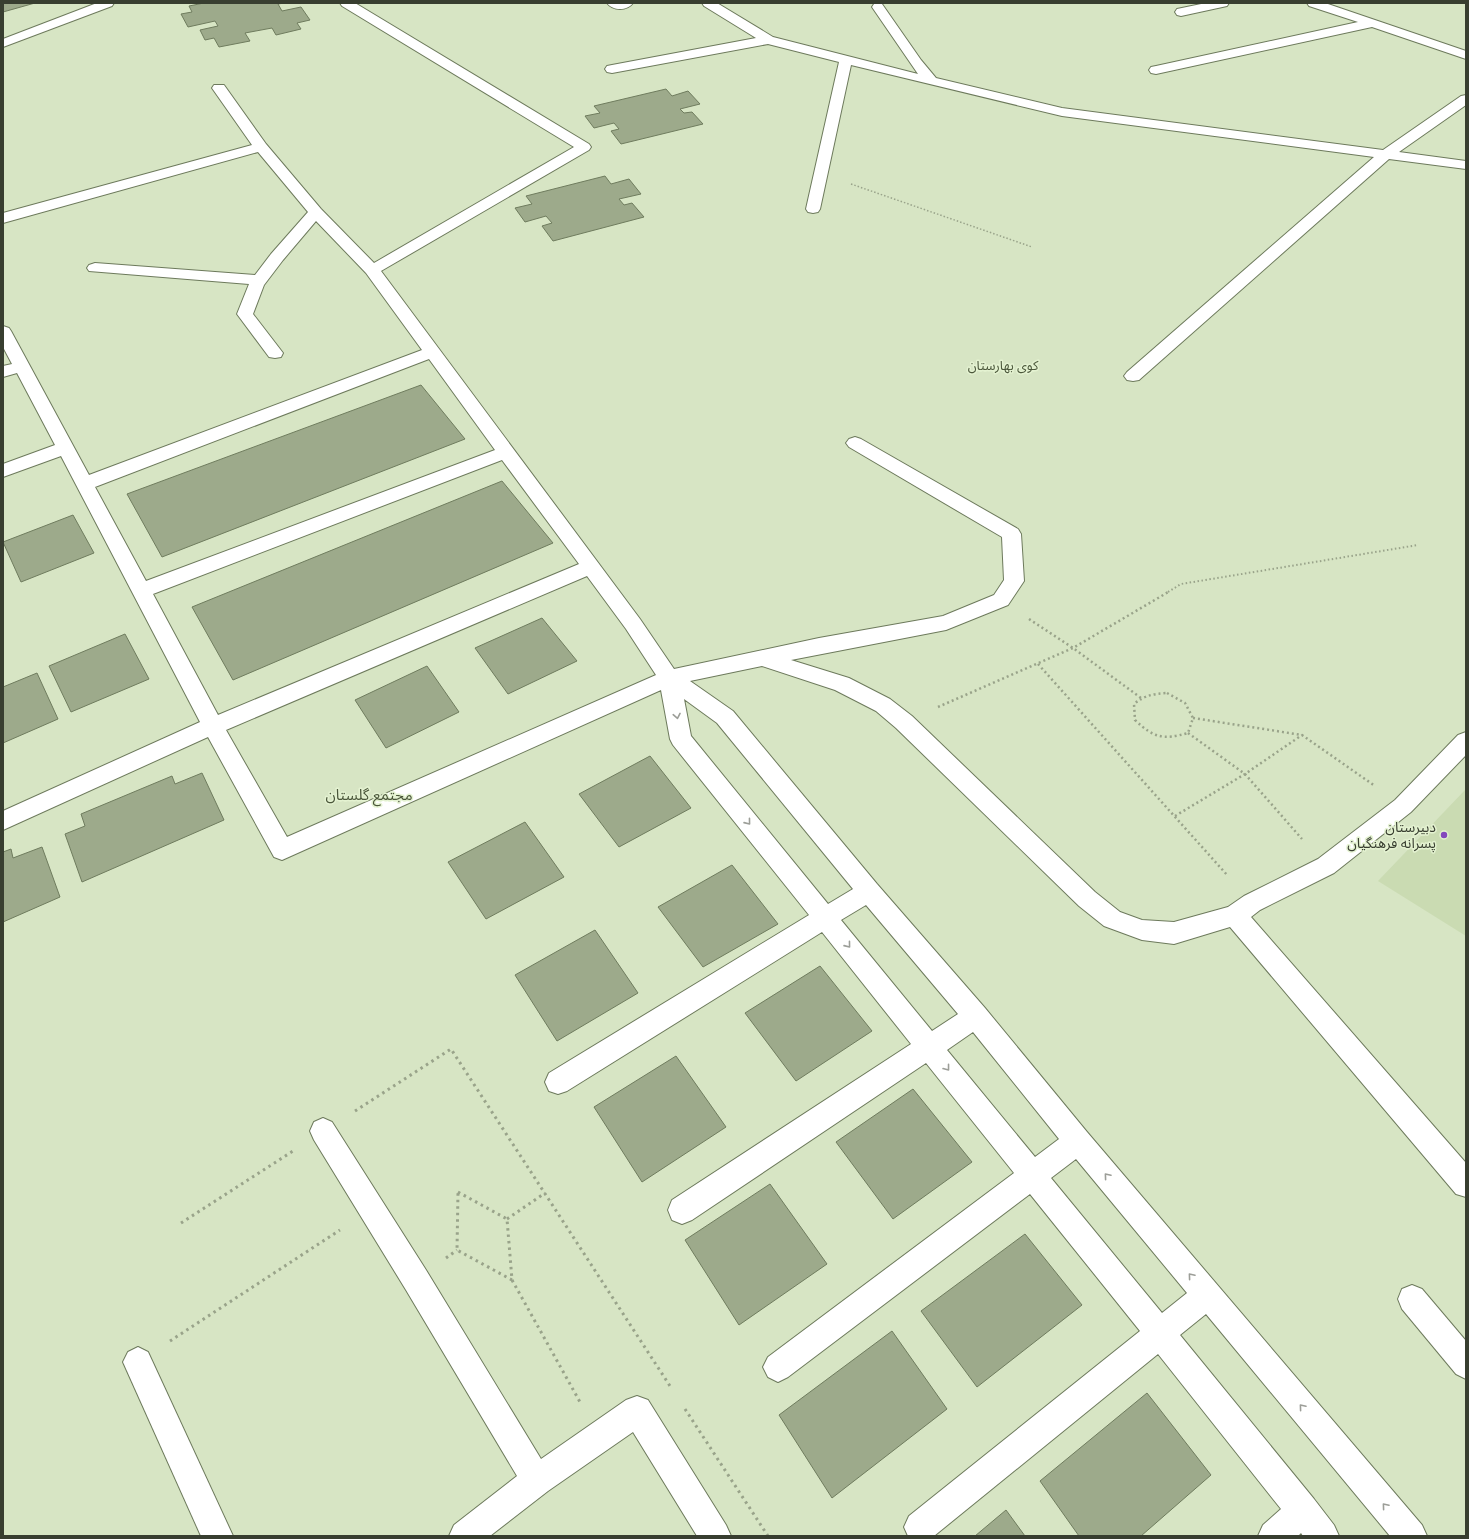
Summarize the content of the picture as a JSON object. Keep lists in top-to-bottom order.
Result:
{
  "districts": ["کوی بهارستان", "مجتمع گلستان"],
  "places": ["دبیرستان پسرانه فرهنگیان"]
}
